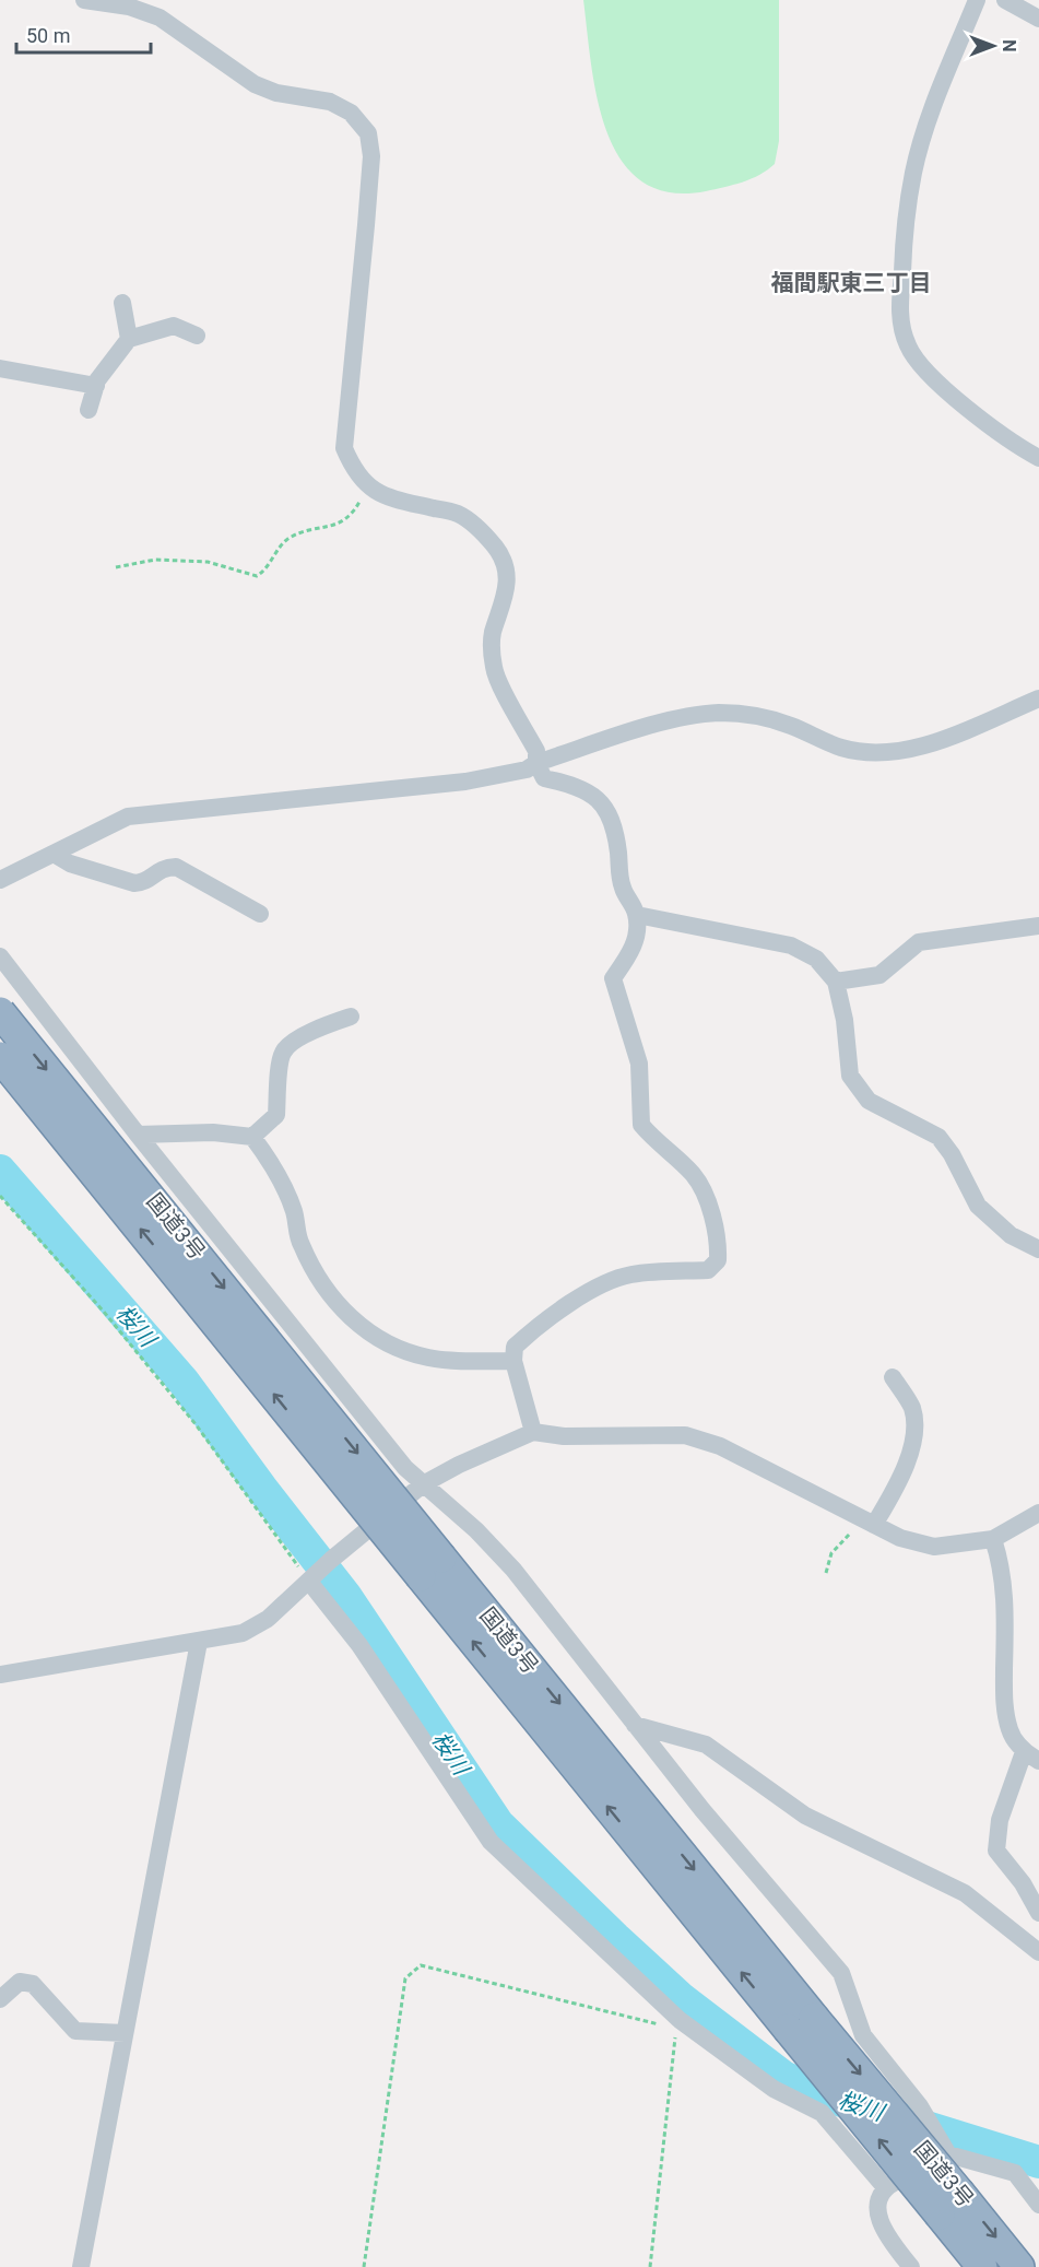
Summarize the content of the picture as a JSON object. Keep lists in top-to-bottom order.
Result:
{
  "streets": {
    "highway": ["国道3号"]
  },
  "districts": ["福間駅東三丁目"],
  "water": ["桜川"],
  "scale_bar": "50 m",
  "north": "right"
}
